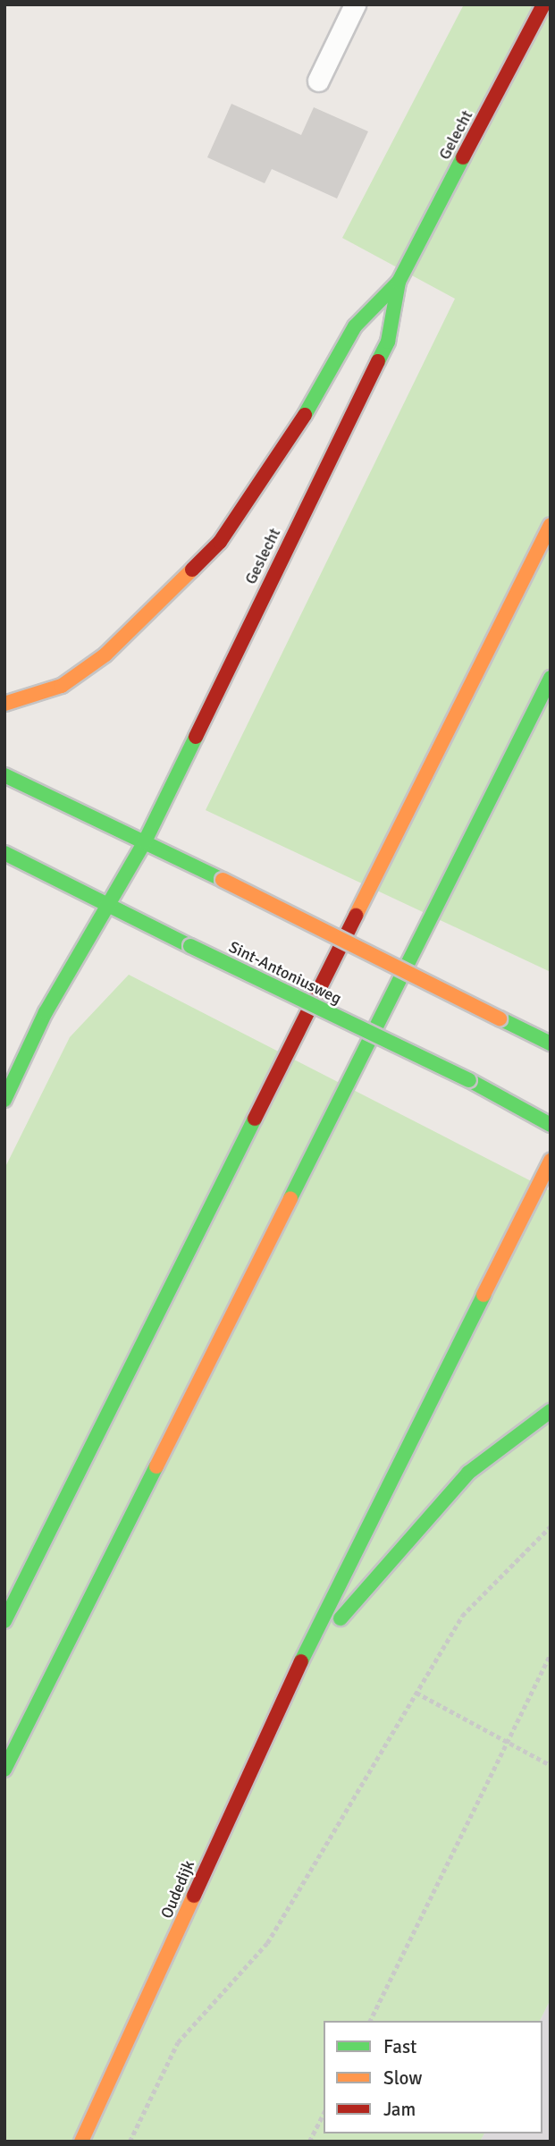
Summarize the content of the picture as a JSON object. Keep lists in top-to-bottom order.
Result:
{
  "streets": {
    "main road": [
      "Gelecht",
      "Geslecht",
      "Sint-Antoniusweg",
      "Oudedijk"
    ]
  },
  "crossings": [
    ["Gelecht", "Geslecht"],
    ["Geslecht", "Sint-Antoniusweg"]
  ],
  "legend": ["Fast", "Slow", "Jam"]
}
